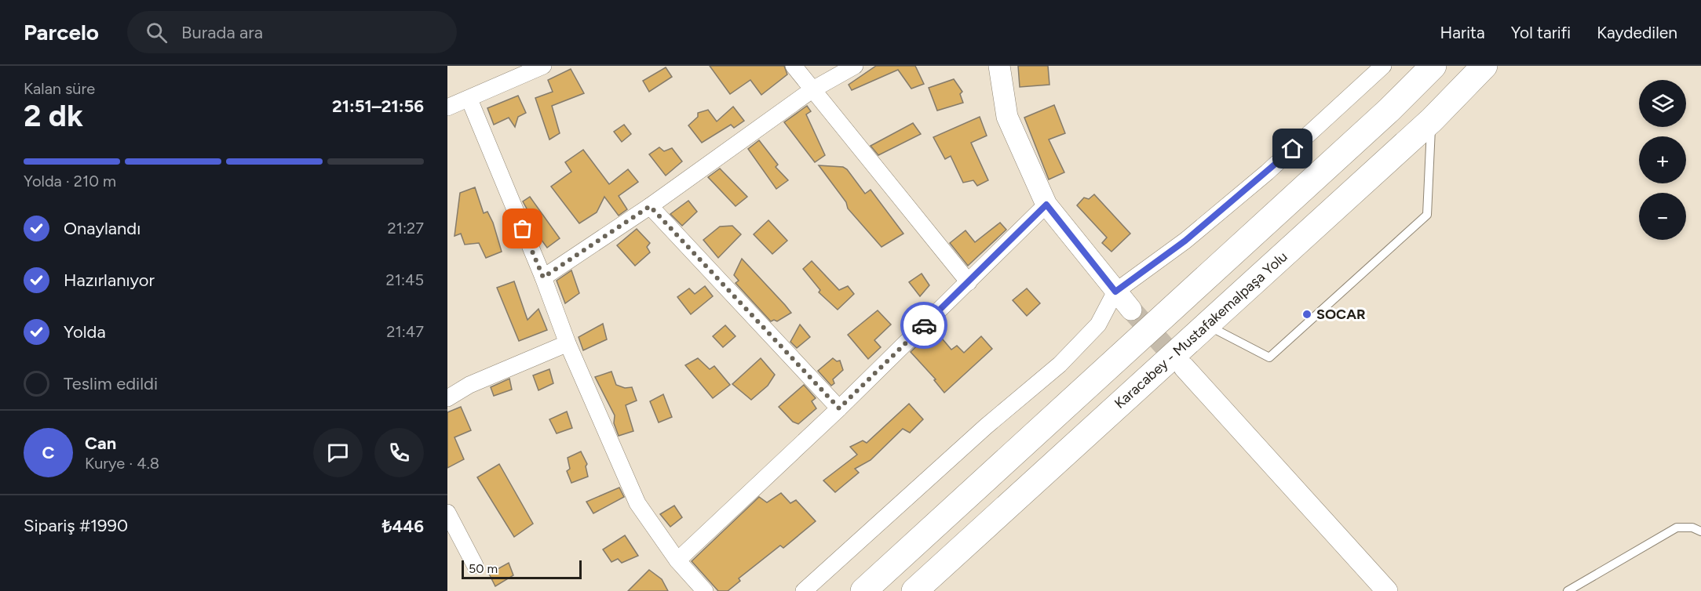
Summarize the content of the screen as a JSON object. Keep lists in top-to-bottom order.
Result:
{
  "streets": {
    "highway": ["Karacabey - Mustafakemalpaşa Yolu"]
  },
  "places": ["SOCAR"],
  "scale_bar": "50 m",
  "page": {
    "header": "Parcelo",
    "search": "Burada ara",
    "nav": ["Harita", "Yol tarifi", "Kaydedilen"],
    "heading": ["2 dk", "Kalan süre", "21:51–21:56"],
    "panel": [
      "Can",
      "Kurye · 4.8",
      "Sipariş #1990",
      "₺446"
    ],
    "map_buttons": ["+", "−"],
    "bar": "Yolda · 210 m",
    "list": [
      ["Onaylandı", "21:27"],
      ["Hazırlanıyor", "21:45"],
      ["Yolda", "21:47"],
      "Teslim edildi"
    ],
    "round": "C",
    "scale": "50 m"
  }
}
